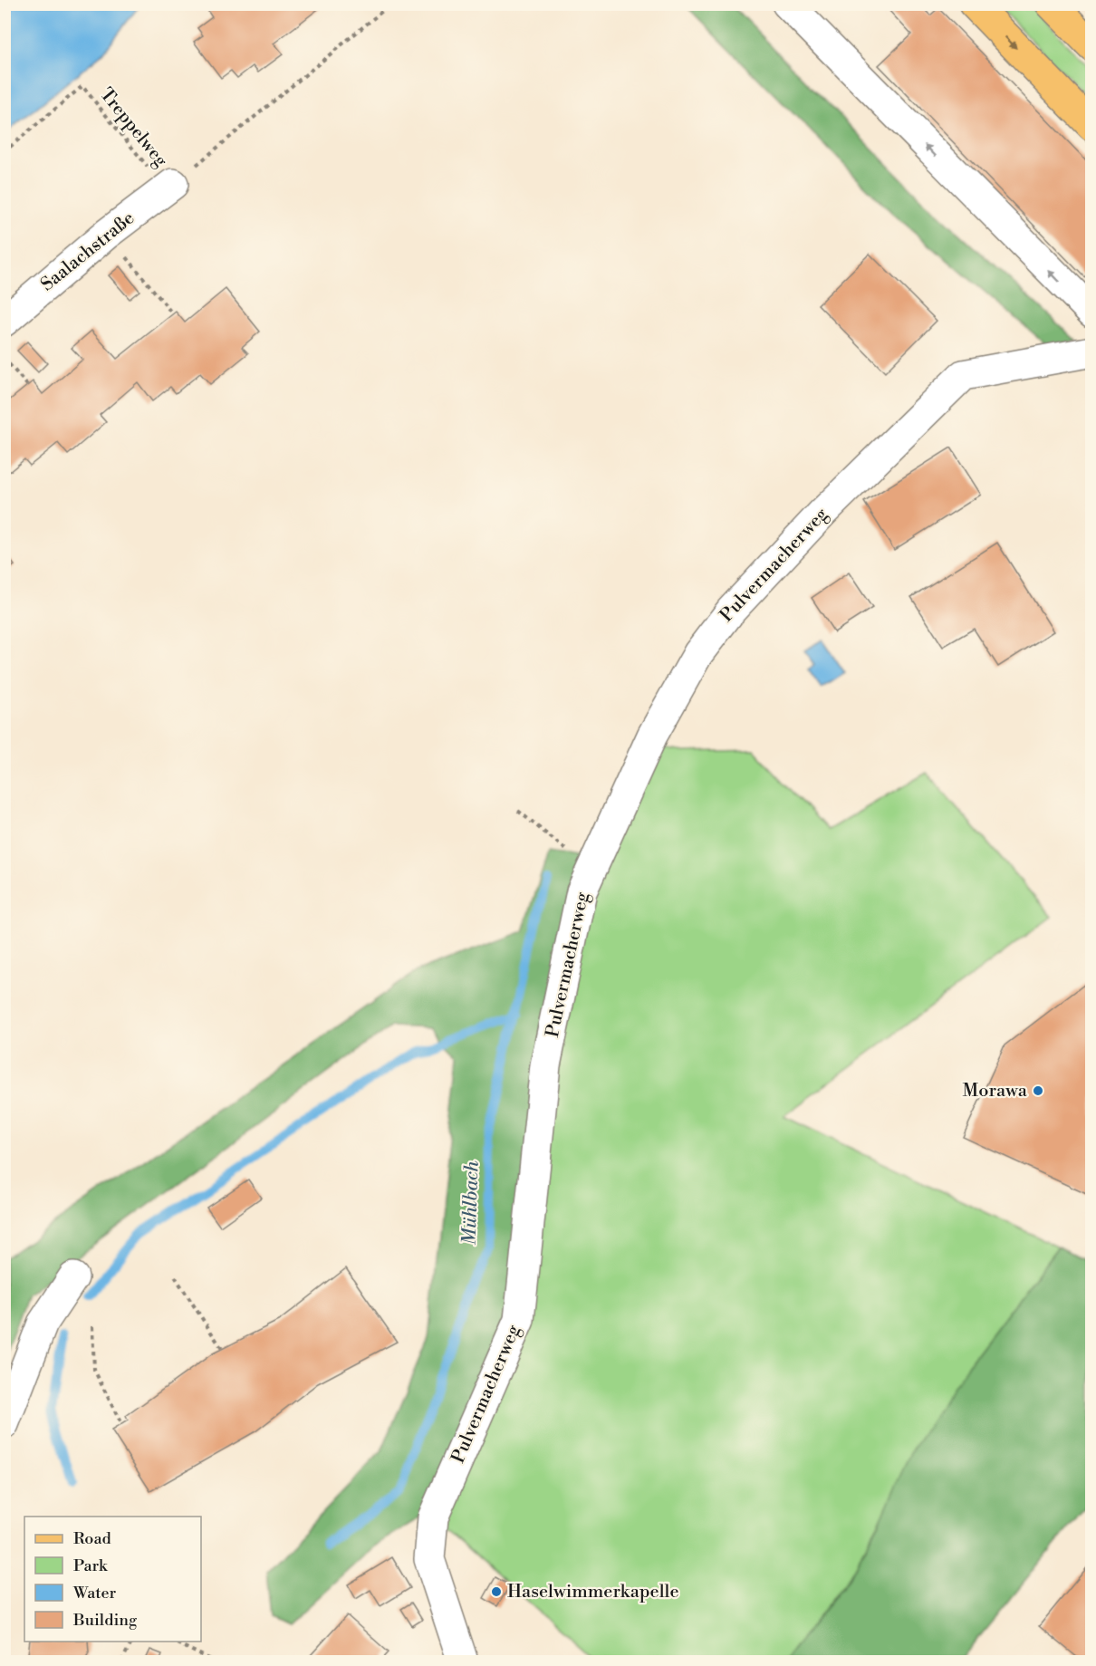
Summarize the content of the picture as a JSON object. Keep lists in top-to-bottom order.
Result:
{
  "streets": {
    "street": ["Saalachstraße", "Pulvermacherweg"],
    "path": ["Treppelweg"]
  },
  "crossings": [
    ["Treppelweg", "Saalachstraße"]
  ],
  "water": ["Mühlbach"],
  "places": ["Morawa", "Haselwimmerkapelle"],
  "legend": [
    "Road",
    "Park",
    "Water",
    "Building"
  ]
}
